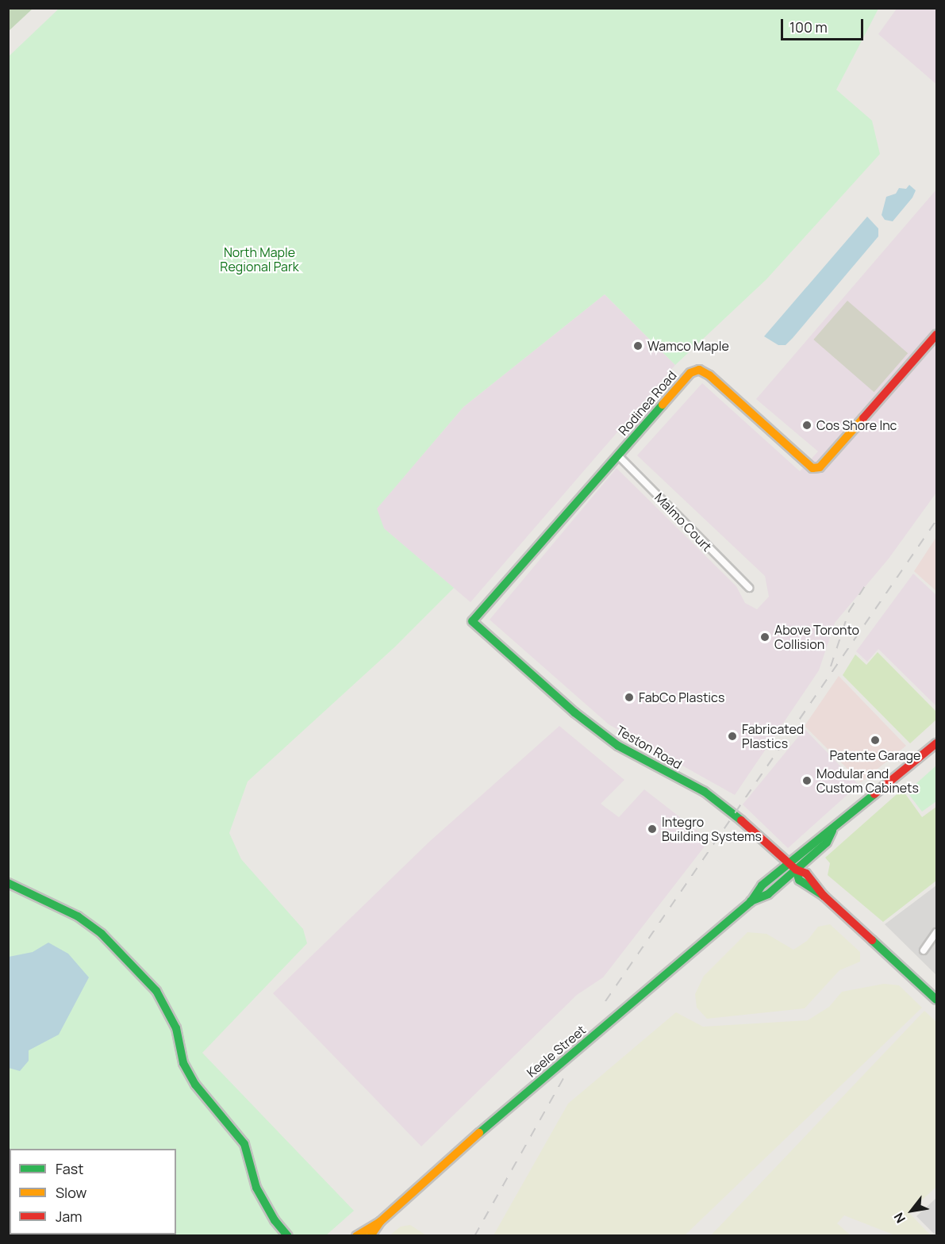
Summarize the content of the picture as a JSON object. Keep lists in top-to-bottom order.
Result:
{
  "streets": {
    "street": [
      "Rodinea Road",
      "Malmo Court",
      "Teston Road",
      "Keele Street"
    ]
  },
  "crossings": [
    ["Rodinea Road", "Malmo Court"],
    ["Rodinea Road", "Teston Road"],
    ["Teston Road", "Keele Street"]
  ],
  "parks": ["North Maple Regional Park"],
  "places": [
    "Wamco Maple",
    "Cos Shore Inc",
    "Above Toronto Collision",
    "FabCo Plastics",
    "Fabricated Plastics",
    "Patente Garage",
    "Modular and Custom Cabinets",
    "Integro Building Systems"
  ],
  "legend": ["Fast", "Slow", "Jam"],
  "scale_bar": "100 m",
  "north": "bottom left"
}
